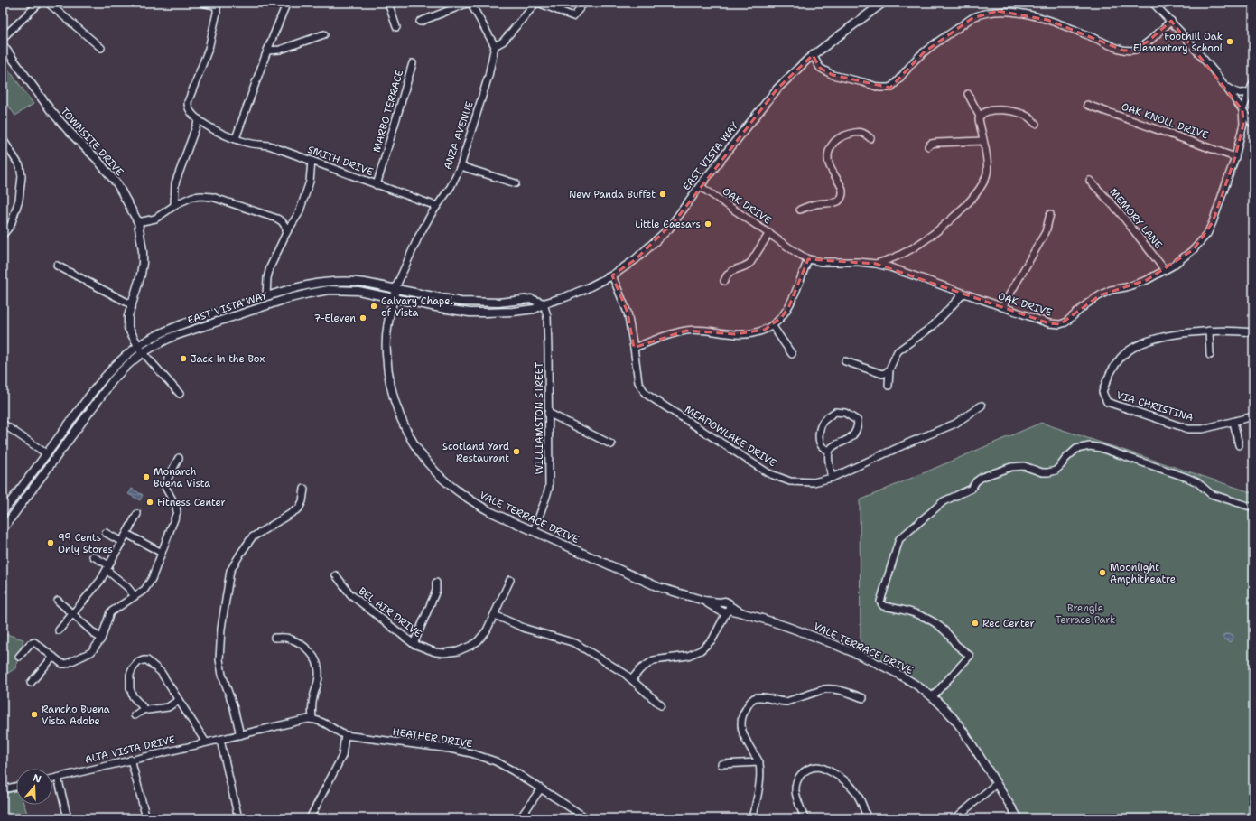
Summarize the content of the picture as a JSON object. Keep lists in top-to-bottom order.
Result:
{
  "streets": {
    "main road": ["TOWNSITE DRIVE", "EAST VISTA WAY", "VALE TERRACE DRIVE"],
    "street": [
      "MARBO TERRACE",
      "OAK KNOLL DRIVE",
      "ANZA AVENUE",
      "SMITH DRIVE",
      "OAK DRIVE",
      "MEMORY LANE",
      "VIA CHRISTINA",
      "WILLIAMSTON STREET",
      "MEADOWLAKE DRIVE",
      "BEL AIR DRIVE",
      "HEATHER DRIVE",
      "ALTA VISTA DRIVE"
    ]
  },
  "crossings": [
    ["MARBO TERRACE", "SMITH DRIVE"],
    ["OAK KNOLL DRIVE", "OAK DRIVE"],
    ["ANZA AVENUE", "EAST VISTA WAY"],
    ["ANZA AVENUE", "SMITH DRIVE"],
    ["ANZA AVENUE", "VALE TERRACE DRIVE"],
    ["TOWNSITE DRIVE", "EAST VISTA WAY"],
    ["EAST VISTA WAY", "OAK DRIVE"],
    ["EAST VISTA WAY", "WILLIAMSTON STREET"],
    ["EAST VISTA WAY", "MEADOWLAKE DRIVE"],
    ["EAST VISTA WAY", "VALE TERRACE DRIVE"],
    ["OAK DRIVE", "MEMORY LANE"],
    ["WILLIAMSTON STREET", "VALE TERRACE DRIVE"]
  ],
  "parks": ["Brengle Terrace Park"],
  "places": [
    "Foothill Oak Elementary School",
    "New Panda Buffet",
    "Little Caesars",
    "Calvary Chapel of Vista",
    "7-Eleven",
    "Jack in the Box",
    "Scotland Yard Restaurant",
    "Monarch Buena Vista",
    "Fitness Center",
    "99 Cents Only Stores",
    "Moonlight Amphitheatre",
    "Rec Center",
    "Rancho Buena Vista Adobe"
  ],
  "north": "top"
}
